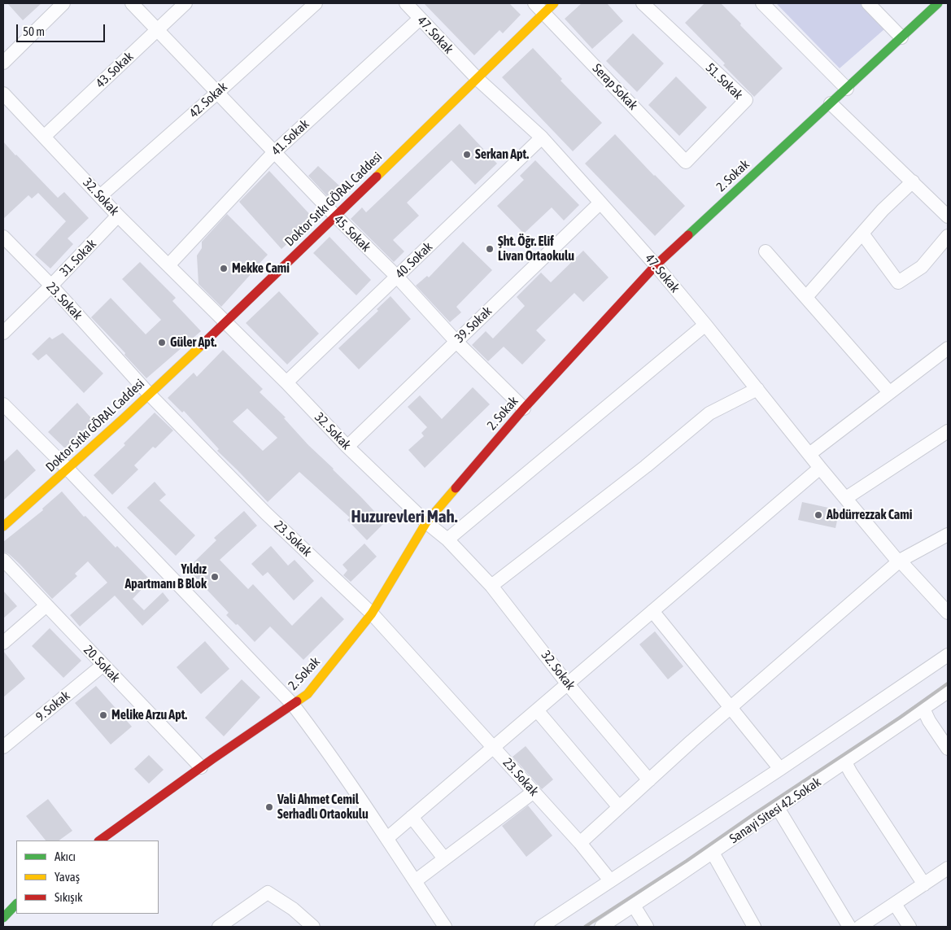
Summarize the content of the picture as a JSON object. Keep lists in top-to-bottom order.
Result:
{
  "streets": {
    "street": [
      "47. Sokak",
      "43. Sokak",
      "51. Sokak",
      "Serap Sokak",
      "42. Sokak",
      "41. Sokak",
      "2. Sokak",
      "32. Sokak",
      "Doktor Sıtkı GÖRAL Caddesi",
      "45. Sokak",
      "31. Sokak",
      "40. Sokak",
      "23. Sokak",
      "39. Sokak",
      "20. Sokak",
      "9. Sokak",
      "Sanayi Sitesi 42. Sokak"
    ]
  },
  "crossings": [
    ["47. Sokak", "41. Sokak"],
    ["47. Sokak", "2. Sokak"],
    ["47. Sokak", "Doktor Sıtkı GÖRAL Caddesi"],
    ["47. Sokak", "40. Sokak"],
    ["47. Sokak", "39. Sokak"],
    ["43. Sokak", "32. Sokak"],
    ["43. Sokak", "45. Sokak"],
    ["51. Sokak", "Serap Sokak"],
    ["Serap Sokak", "Doktor Sıtkı GÖRAL Caddesi"],
    ["42. Sokak", "32. Sokak"],
    ["42. Sokak", "45. Sokak"],
    ["41. Sokak", "32. Sokak"],
    ["41. Sokak", "45. Sokak"],
    ["2. Sokak", "32. Sokak"],
    ["2. Sokak", "45. Sokak"],
    ["2. Sokak", "23. Sokak"],
    ["2. Sokak", "20. Sokak"],
    ["32. Sokak", "Doktor Sıtkı GÖRAL Caddesi"],
    ["32. Sokak", "31. Sokak"],
    ["32. Sokak", "40. Sokak"],
    ["32. Sokak", "39. Sokak"],
    ["Doktor Sıtkı GÖRAL Caddesi", "45. Sokak"],
    ["Doktor Sıtkı GÖRAL Caddesi", "23. Sokak"],
    ["45. Sokak", "40. Sokak"],
    ["45. Sokak", "39. Sokak"],
    ["31. Sokak", "23. Sokak"],
    ["20. Sokak", "9. Sokak"]
  ],
  "districts": ["Huzurevleri Mah."],
  "places": [
    "Serkan Apt.",
    "Şht. Öğr. Elif Livan Ortaokulu",
    "Mekke Cami",
    "Güler Apt.",
    "Abdürrezzak Cami",
    "Yıldız Apartmanı B Blok",
    "Melike Arzu Apt.",
    "Vali Ahmet Cemil Serhadlı Ortaokulu"
  ],
  "legend": ["Akıcı", "Yavaş", "Sıkışık"],
  "scale_bar": "50 m"
}
